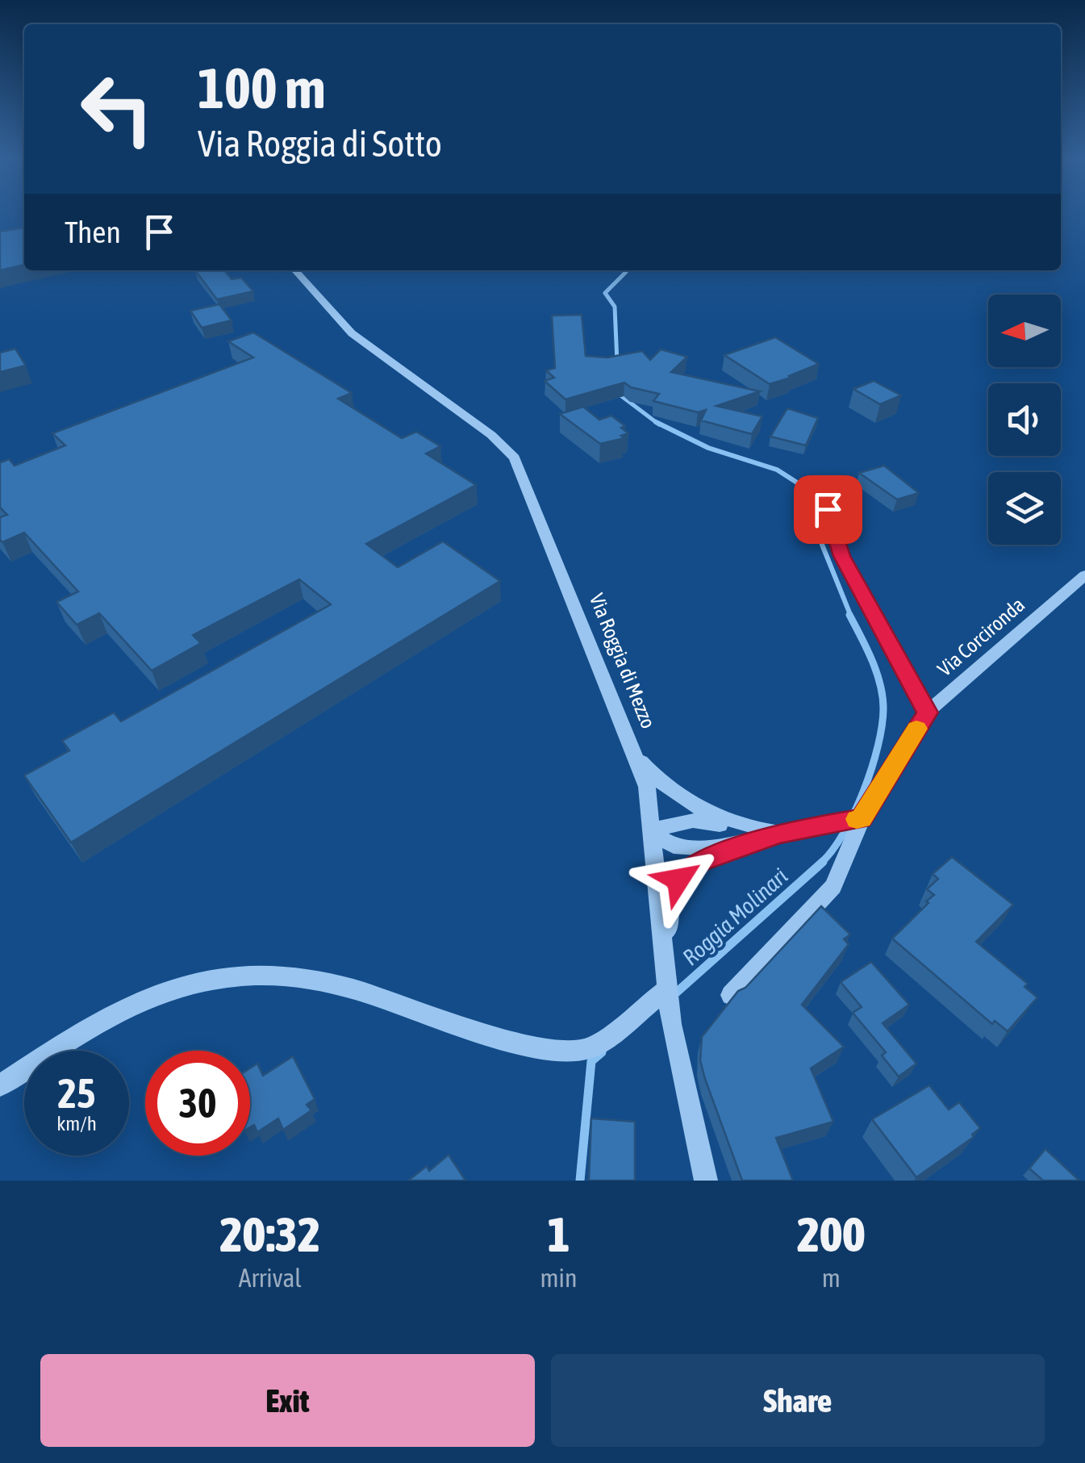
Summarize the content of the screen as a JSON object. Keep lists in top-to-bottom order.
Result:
{
  "streets": {
    "street": ["Via Corcironda", "Via Roggia di Mezzo"]
  },
  "water": ["Roggia Molinari"],
  "north": "left",
  "page": {
    "turn": ["100 m", "Via Roggia di Sotto"],
    "then": "Then",
    "speed": "25 km/h",
    "limit": "30",
    "eta": [
      "20:32",
      "Arrival",
      "1",
      "min",
      "200",
      "m"
    ],
    "buttons": ["Exit", "Share"]
  }
}
